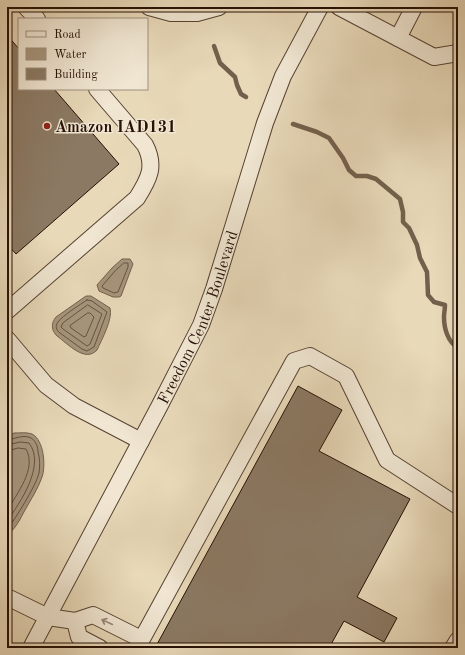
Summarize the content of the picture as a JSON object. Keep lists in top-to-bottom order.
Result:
{
  "streets": {
    "street": ["Freedom Center Boulevard"]
  },
  "places": ["Amazon IAD131"],
  "legend": ["Road", "Water", "Building"]
}
